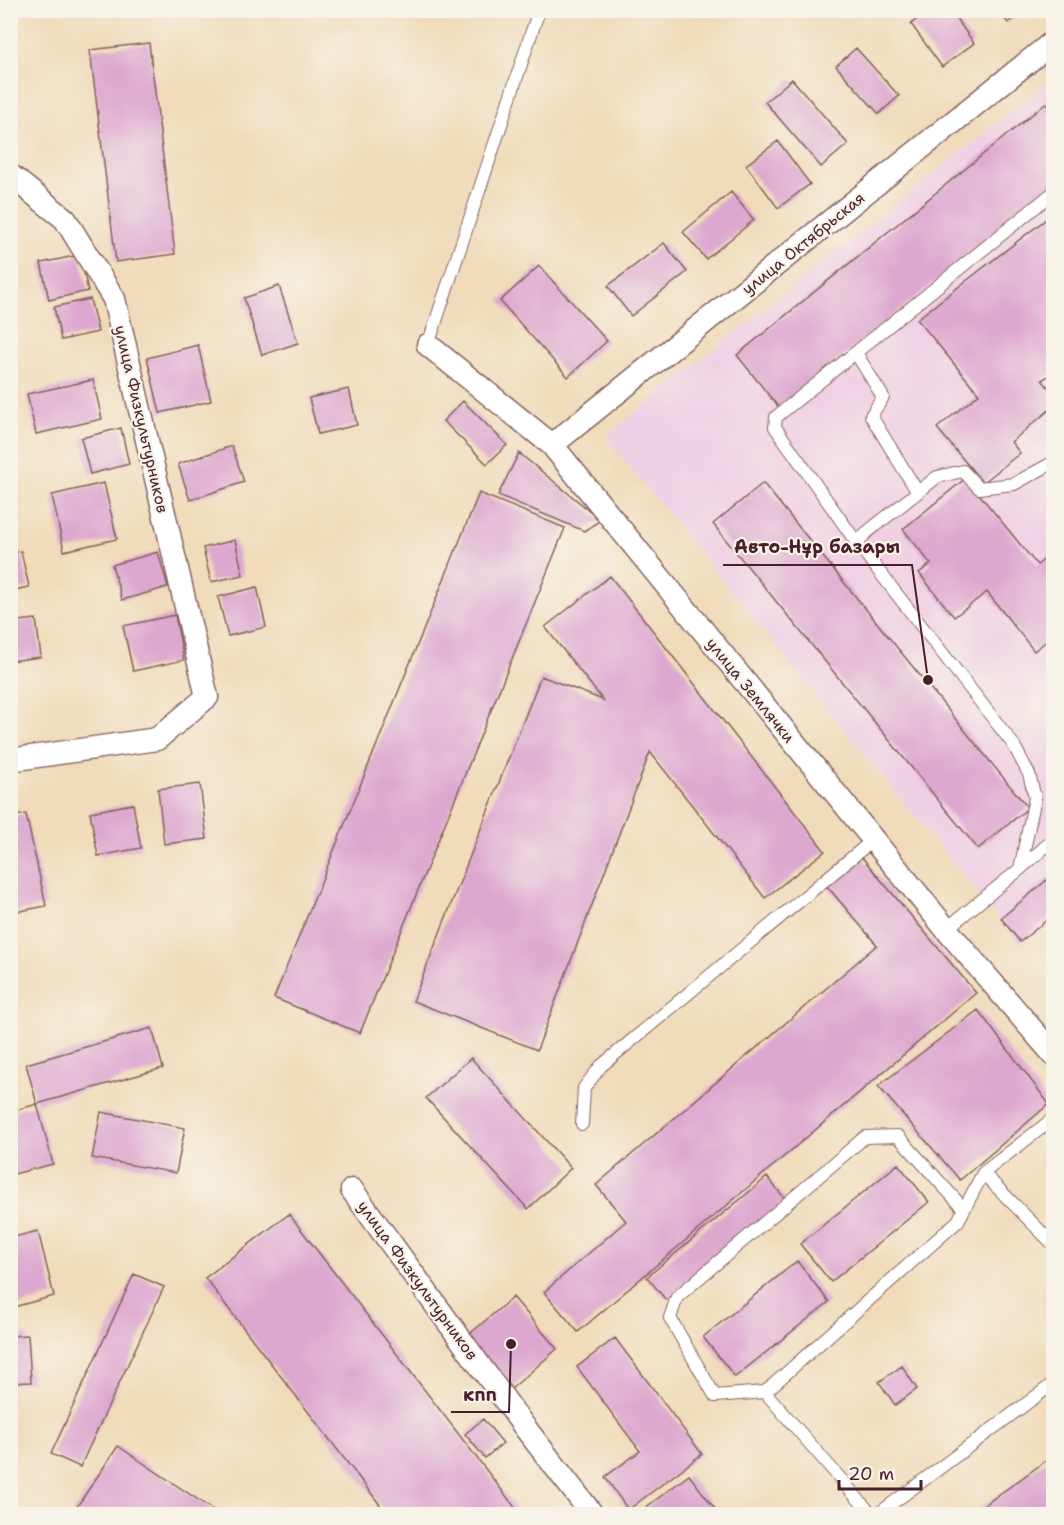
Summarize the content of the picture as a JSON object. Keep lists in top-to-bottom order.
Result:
{
  "streets": {
    "street": ["улица Октябрьская", "улица Физкультурников", "улица Землячки"]
  },
  "crossings": [
    ["улица Октябрьская", "улица Землячки"]
  ],
  "places": ["Авто-Нұр базары", "кпп"],
  "scale_bar": "20 m"
}
